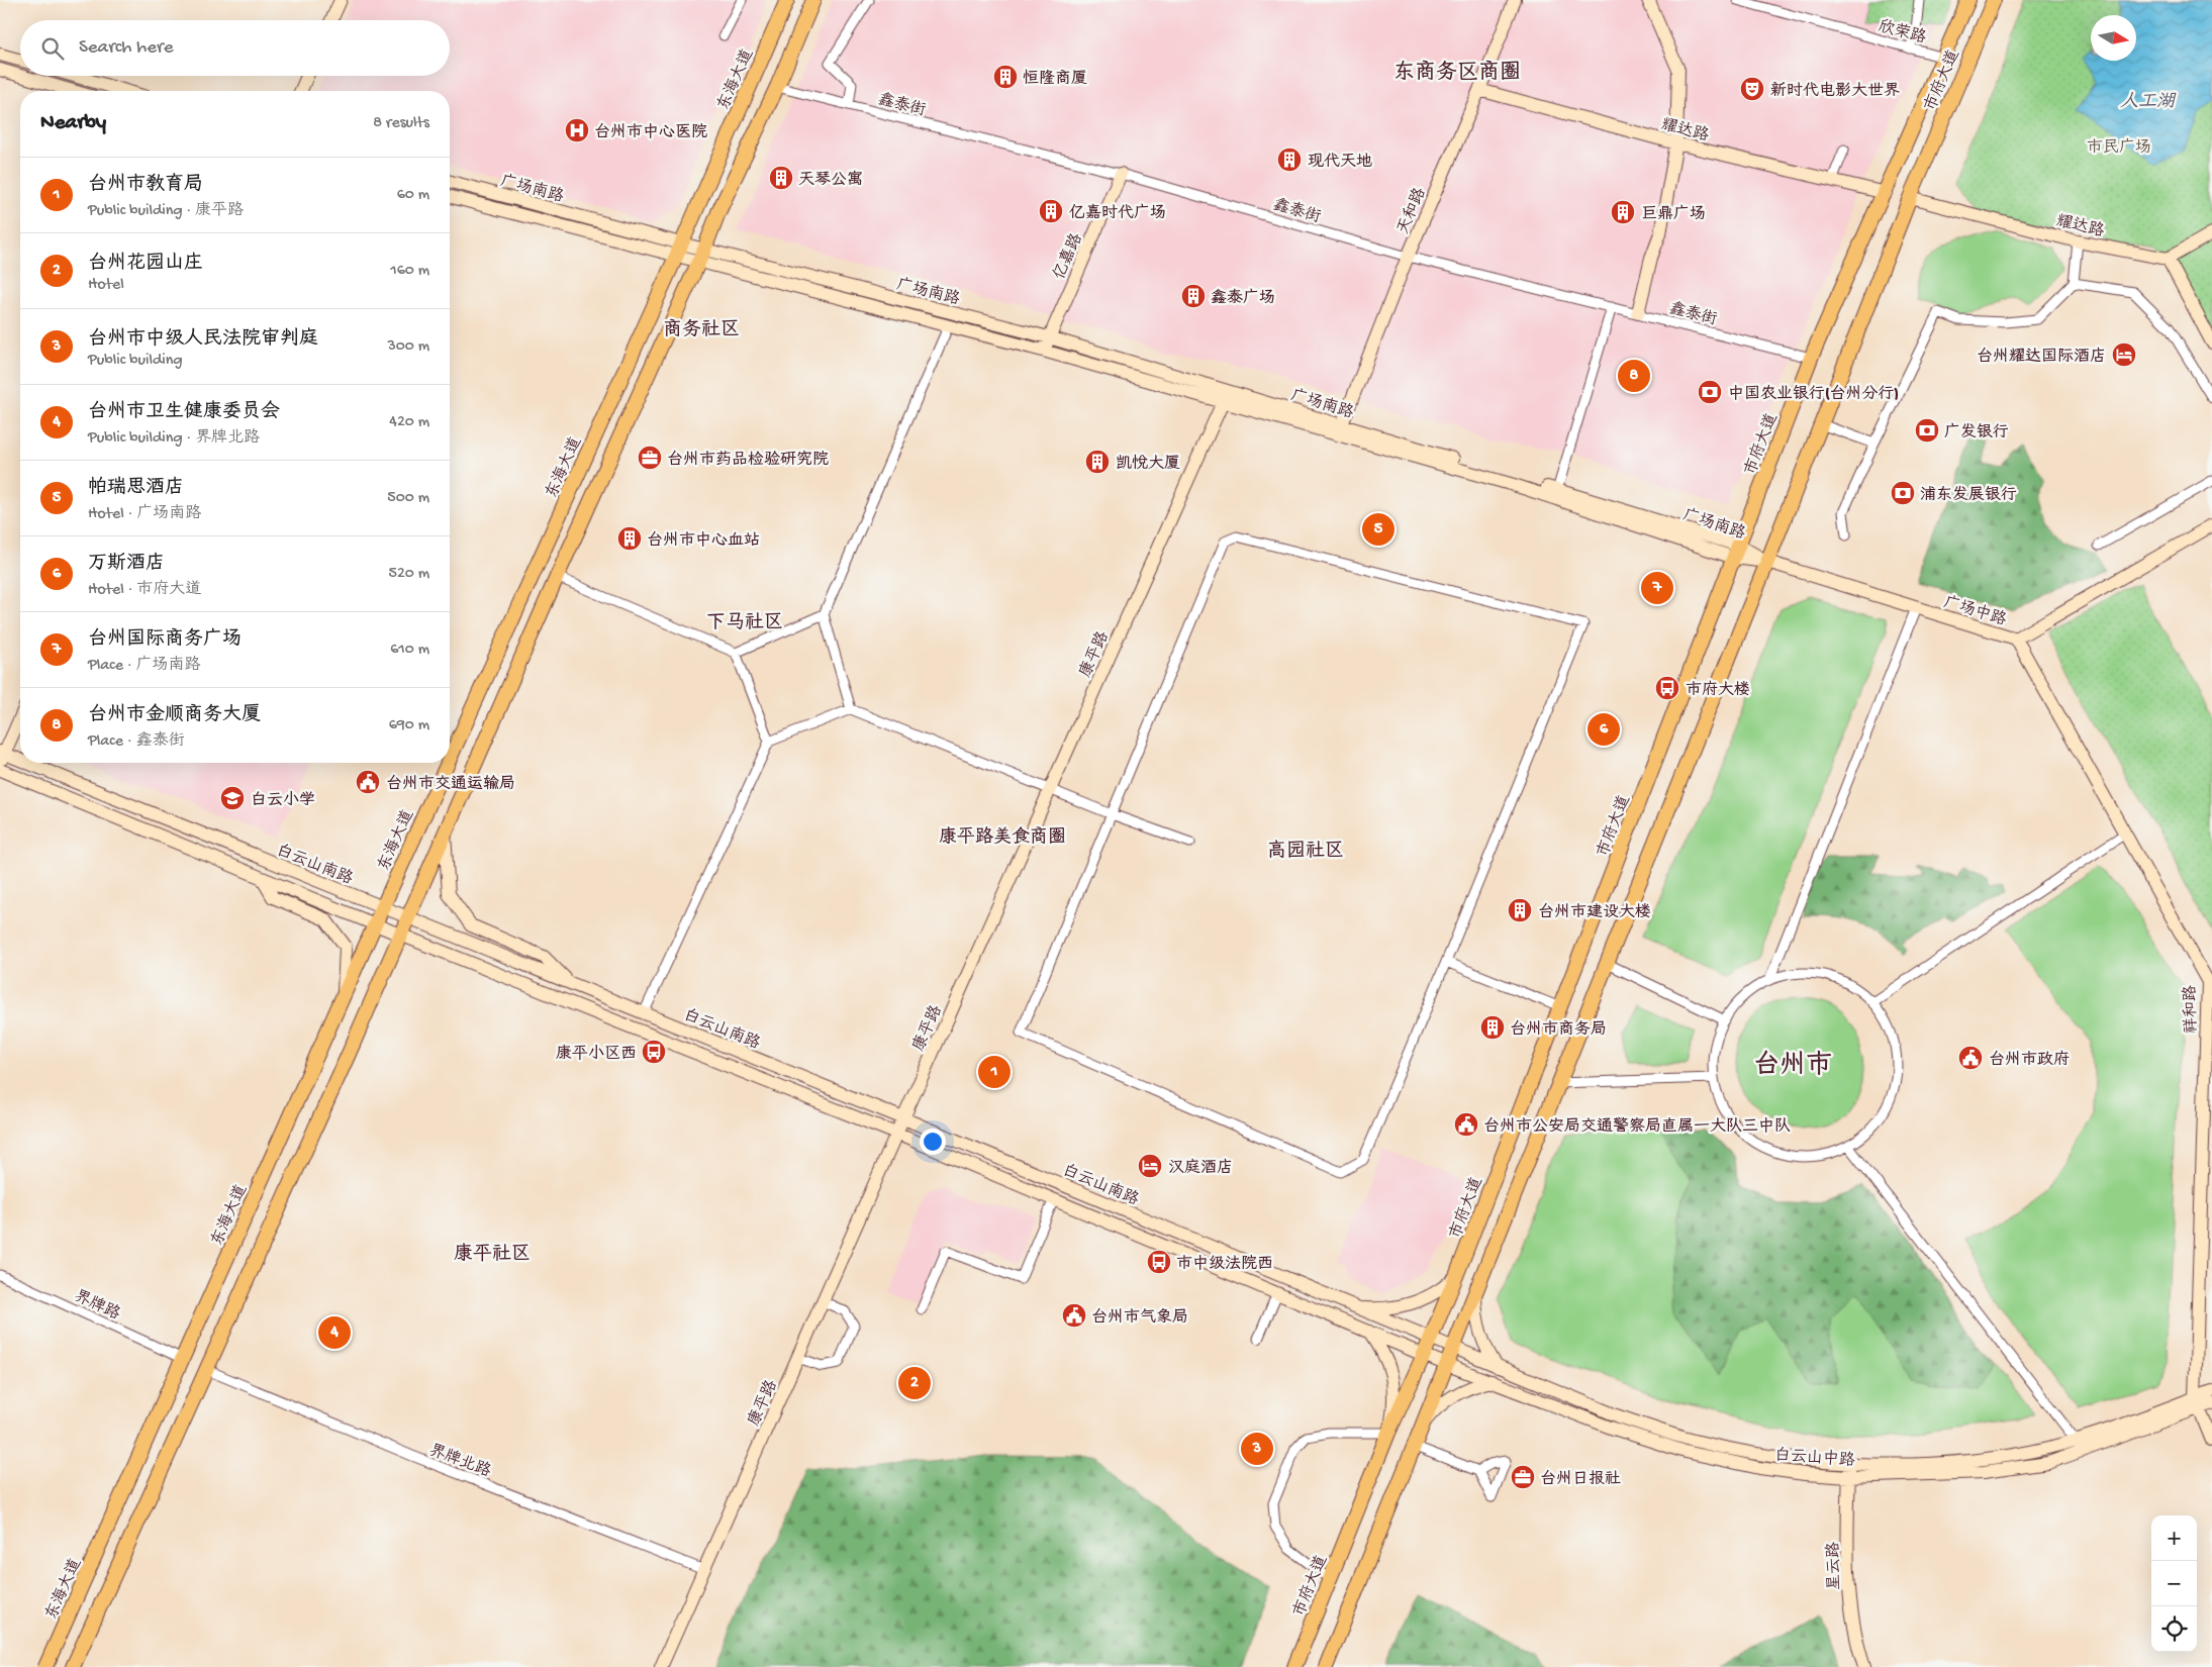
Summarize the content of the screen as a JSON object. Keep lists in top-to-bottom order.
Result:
{
  "streets": {
    "main road": [
      "东海大道",
      "市府大道",
      "耀达路",
      "广场南路",
      "天和路",
      "亿嘉路",
      "广场中路",
      "康平路",
      "白云山南路",
      "祥和路",
      "白云山中路",
      "星云路"
    ],
    "street": [
      "欣荣路",
      "鑫泰街",
      "界牌路",
      "界牌北路"
    ]
  },
  "crossings": [
    ["欣荣路", "市府大道"],
    ["东海大道", "广场南路"],
    ["东海大道", "白云山南路"],
    ["东海大道", "界牌路"],
    ["市府大道", "鑫泰街"],
    ["市府大道", "耀达路"],
    ["市府大道", "广场南路"],
    ["市府大道", "广场中路"],
    ["市府大道", "白云山南路"],
    ["市府大道", "白云山中路"],
    ["鑫泰街", "天和路"],
    ["鑫泰街", "亿嘉路"],
    ["耀达路", "天和路"],
    ["广场南路", "天和路"],
    ["广场南路", "亿嘉路"],
    ["广场南路", "广场中路"],
    ["广场南路", "康平路"],
    ["广场中路", "祥和路"],
    ["康平路", "白云山南路"],
    ["康平路", "界牌北路"],
    ["白云山南路", "白云山中路"],
    ["祥和路", "白云山中路"],
    ["白云山中路", "星云路"]
  ],
  "districts": [
    "东商务区商圈",
    "商务社区",
    "下马社区",
    "康平路美食商圈",
    "高园社区",
    "台州市",
    "康平社区"
  ],
  "water": ["人工湖"],
  "parks": ["市民广场"],
  "places": {
    "building": [
      "恒隆商厦",
      "现代天地",
      "天琴公寓",
      "亿嘉时代广场",
      "巨鼎广场",
      "鑫泰广场",
      "凯悦大厦",
      "台州市中心血站",
      "台州市建设大楼",
      "台州市商务局"
    ],
    "theatre": ["新时代电影大世界"],
    "hospital": ["台州市中心医院"],
    "hotel": ["台州耀达国际酒店", "汉庭酒店"],
    "bank": ["中国农业银行(台州分行)", "广发银行", "浦东发展银行"],
    "office": ["台州市药品检验研究院", "台州日报社"],
    "bus stop": ["市府大楼", "康平小区西", "市中级法院西"],
    "public building": [
      "台州市交通运输局",
      "台州市政府",
      "台州市公安局交通警察局直属一大队三中队",
      "台州市气象局"
    ],
    "school or university": ["白云小学"]
  },
  "north": "right",
  "page": {
    "search": "Search here",
    "heading": ["Nearby", "8 results"],
    "list": [
      {
        "mark": "1",
        "name": "台州市教育局",
        "note": "Public building · 康平路",
        "value": "60 m"
      },
      {
        "mark": "2",
        "name": "台州花园山庄",
        "note": "Hotel",
        "value": "160 m"
      },
      {
        "mark": "3",
        "name": "台州市中级人民法院审判庭",
        "note": "Public building",
        "value": "300 m"
      },
      {
        "mark": "4",
        "name": "台州市卫生健康委员会",
        "note": "Public building · 界牌北路",
        "value": "420 m"
      },
      {
        "mark": "5",
        "name": "帕瑞思酒店",
        "note": "Hotel · 广场南路",
        "value": "500 m"
      },
      {
        "mark": "6",
        "name": "万斯酒店",
        "note": "Hotel · 市府大道",
        "value": "520 m"
      },
      {
        "mark": "7",
        "name": "台州国际商务广场",
        "note": "Place · 广场南路",
        "value": "610 m"
      },
      {
        "mark": "8",
        "name": "台州市金顺商务大厦",
        "note": "Place · 鑫泰街",
        "value": "690 m"
      }
    ],
    "pins": [
      "8",
      "5",
      "7",
      "6",
      "1",
      "4",
      "2",
      "3"
    ],
    "map_buttons": ["+", "−"]
  }
}
